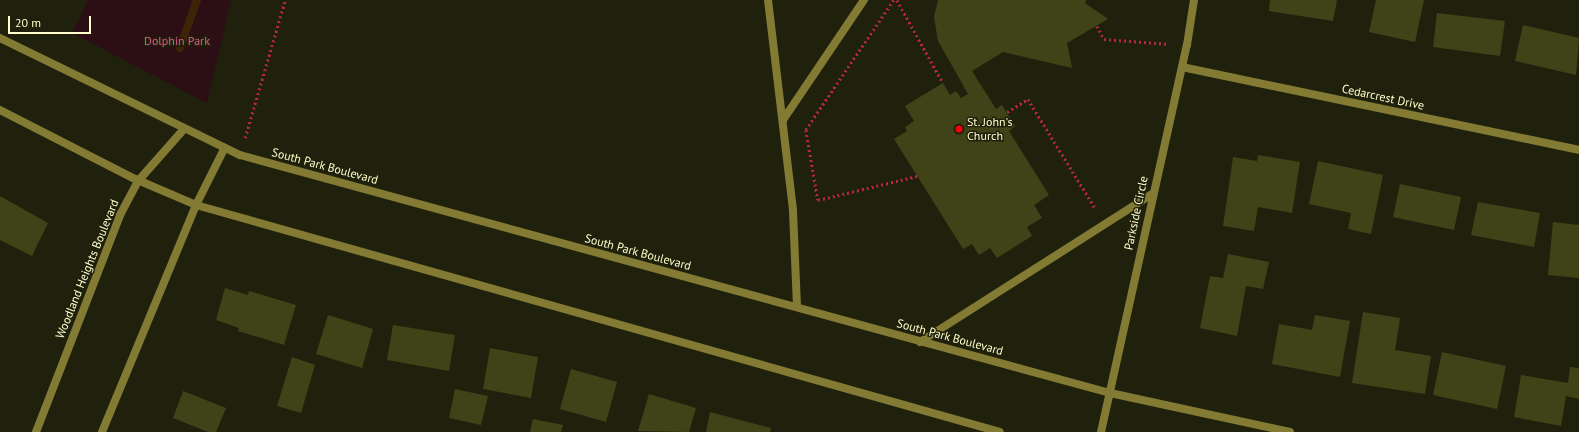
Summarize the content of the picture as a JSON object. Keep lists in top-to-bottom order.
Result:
{
  "streets": {
    "street": [
      "Cedarcrest Drive",
      "South Park Boulevard",
      "Parkside Circle",
      "Woodland Heights Boulevard"
    ]
  },
  "crossings": [
    ["Cedarcrest Drive", "Parkside Circle"],
    ["South Park Boulevard", "Parkside Circle"],
    ["South Park Boulevard", "Woodland Heights Boulevard"]
  ],
  "parks": ["Dolphin Park"],
  "places": ["St. John's Church"],
  "scale_bar": "20 m"
}
